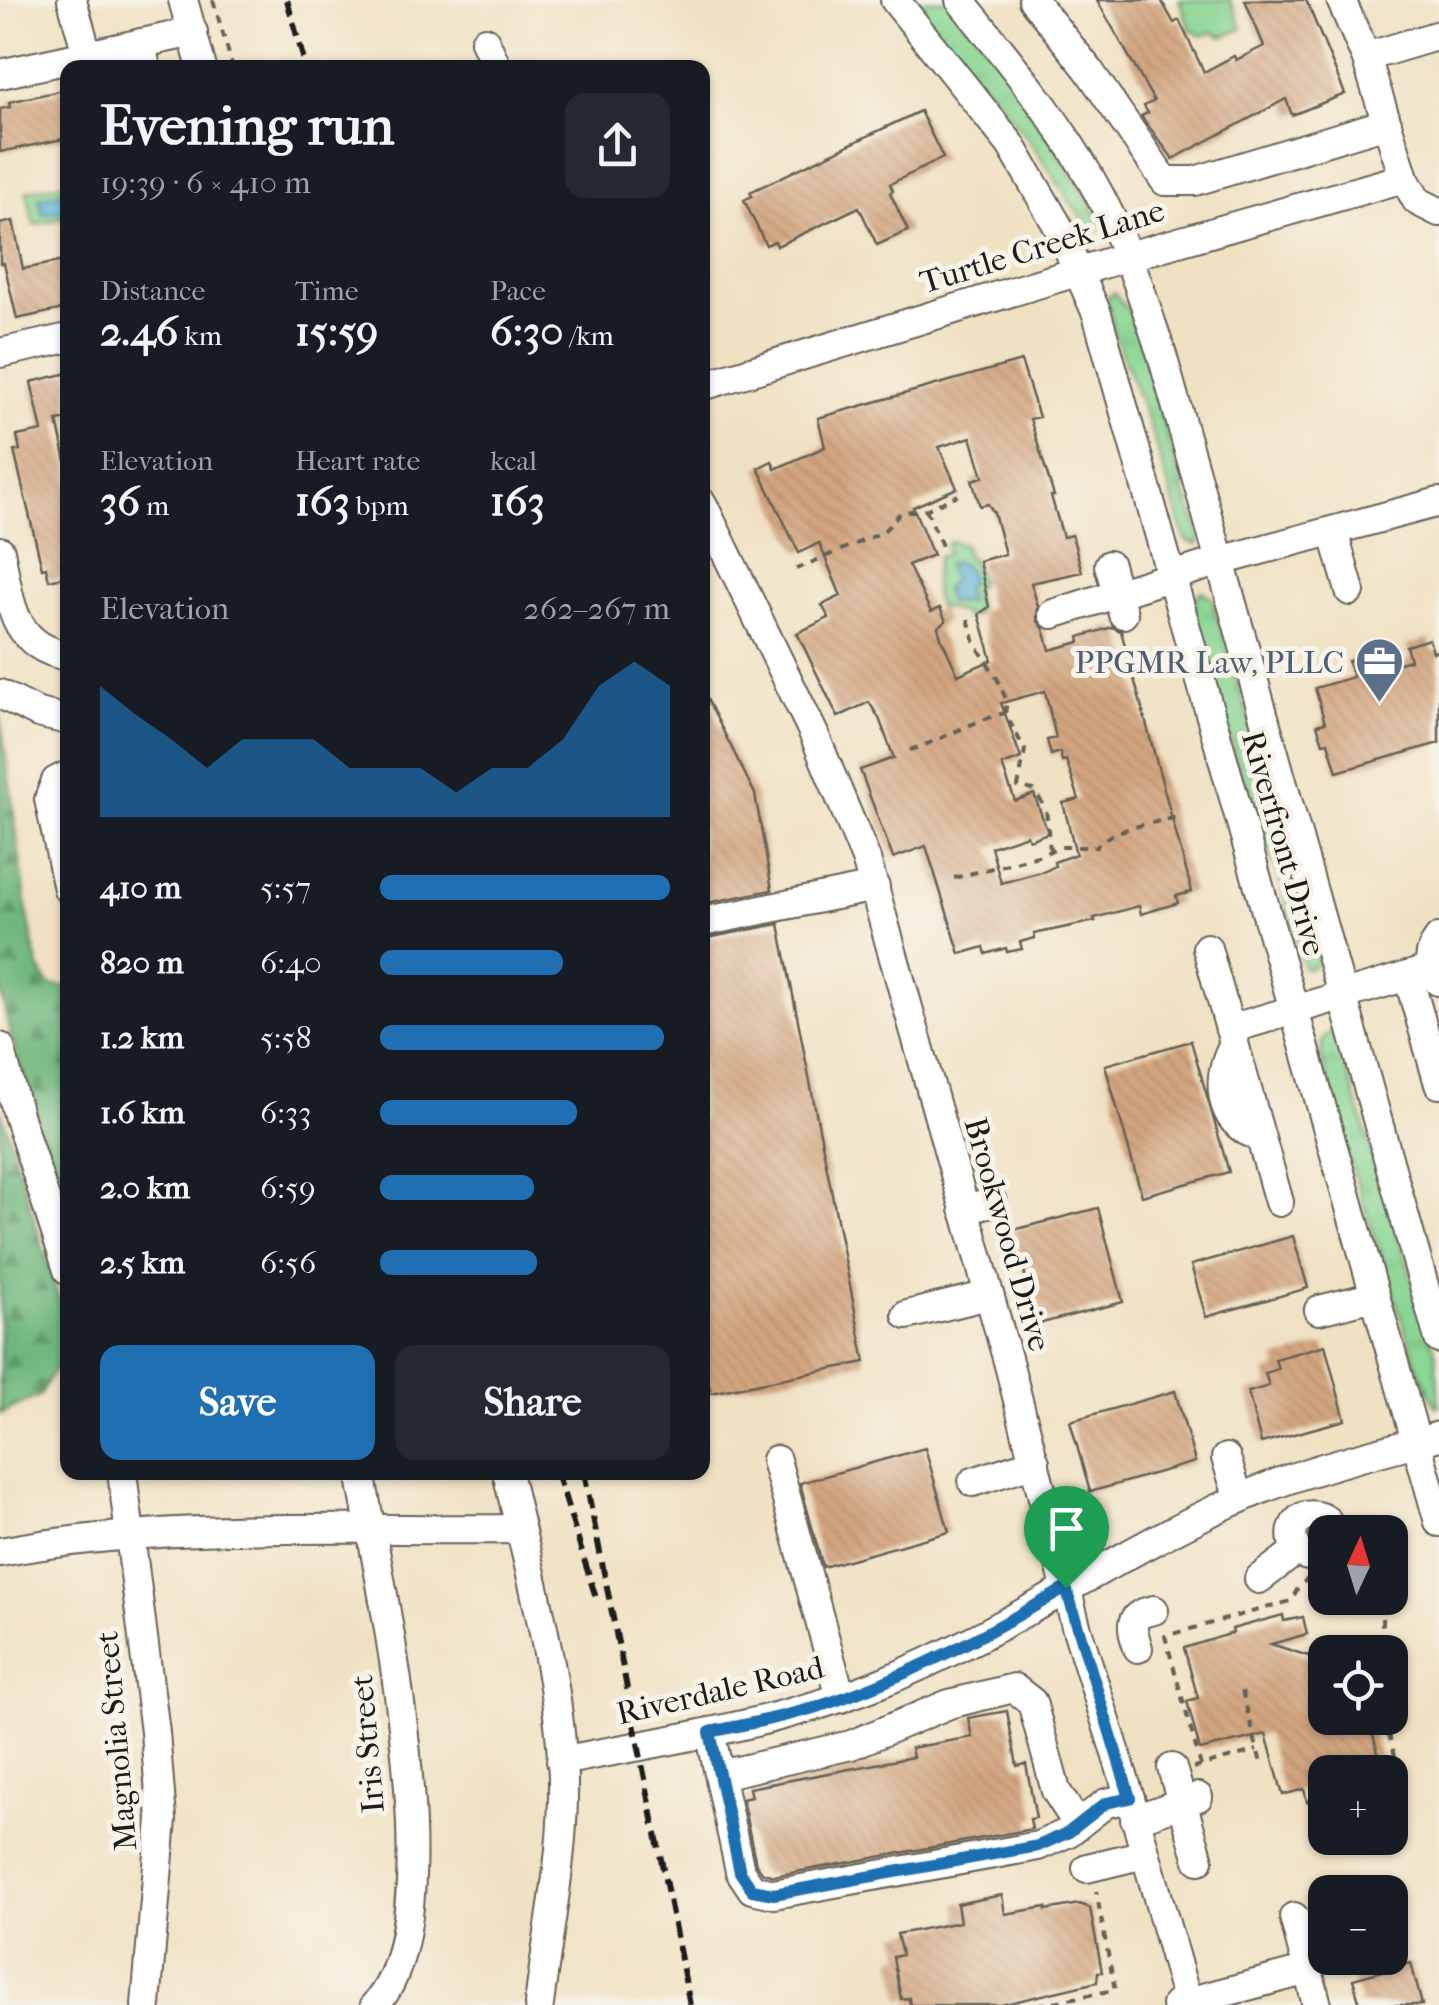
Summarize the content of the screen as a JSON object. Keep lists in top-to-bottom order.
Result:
{
  "streets": {
    "street": [
      "Turtle Creek Lane",
      "Riverfront Drive",
      "Brookwood Drive",
      "Riverdale Road",
      "Magnolia Street",
      "Iris Street"
    ]
  },
  "crossings": [
    ["Turtle Creek Lane", "Riverfront Drive"],
    ["Riverfront Drive", "Riverdale Road"],
    ["Brookwood Drive", "Riverdale Road"]
  ],
  "places": {
    "office": ["PPGMR Law, PLLC"]
  },
  "north": "top",
  "page": {
    "heading": ["Evening run", "19:39 · 6 × 410 m"],
    "stats": [
      ["Distance", "2.46 km"],
      ["Time", "15:59"],
      ["Pace", "6:30 /km"],
      ["Elevation", "36 m"],
      ["Heart rate", "163 bpm"],
      ["kcal", "163"]
    ],
    "chart": ["Elevation", "262–267 m"],
    "list": [
      {
        "name": "410 m",
        "note": "5:57"
      },
      {
        "name": "820 m",
        "note": "6:40"
      },
      {
        "name": "1.2 km",
        "note": "5:58"
      },
      {
        "name": "1.6 km",
        "note": "6:33"
      },
      {
        "name": "2.0 km",
        "note": "6:59"
      },
      {
        "name": "2.5 km",
        "note": "6:56"
      }
    ],
    "buttons": ["Save", "Share"],
    "map_buttons": ["+", "−"]
  }
}
